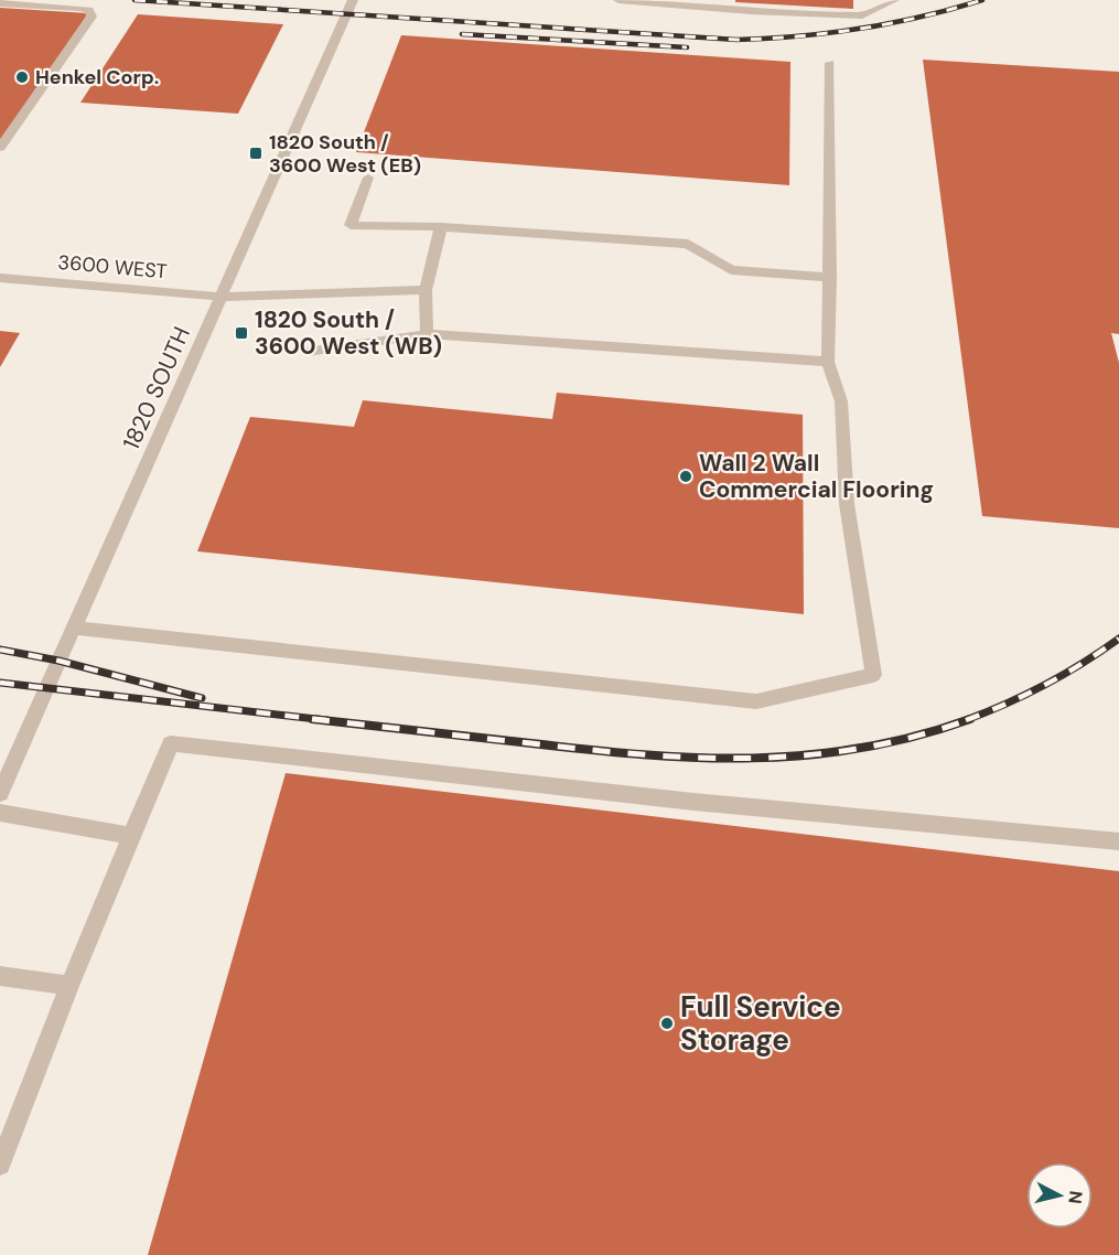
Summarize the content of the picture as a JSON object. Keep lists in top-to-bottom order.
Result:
{
  "streets": {
    "street": ["3600 WEST", "1820 SOUTH"]
  },
  "crossings": [
    ["3600 WEST", "1820 SOUTH"]
  ],
  "places": {
    "other": ["Henkel Corp.", "Wall 2 Wall Commercial Flooring", "Full Service Storage"],
    "transit": ["1820 South / 3600 West (EB)", "1820 South / 3600 West (WB)"]
  },
  "north": "right"
}
